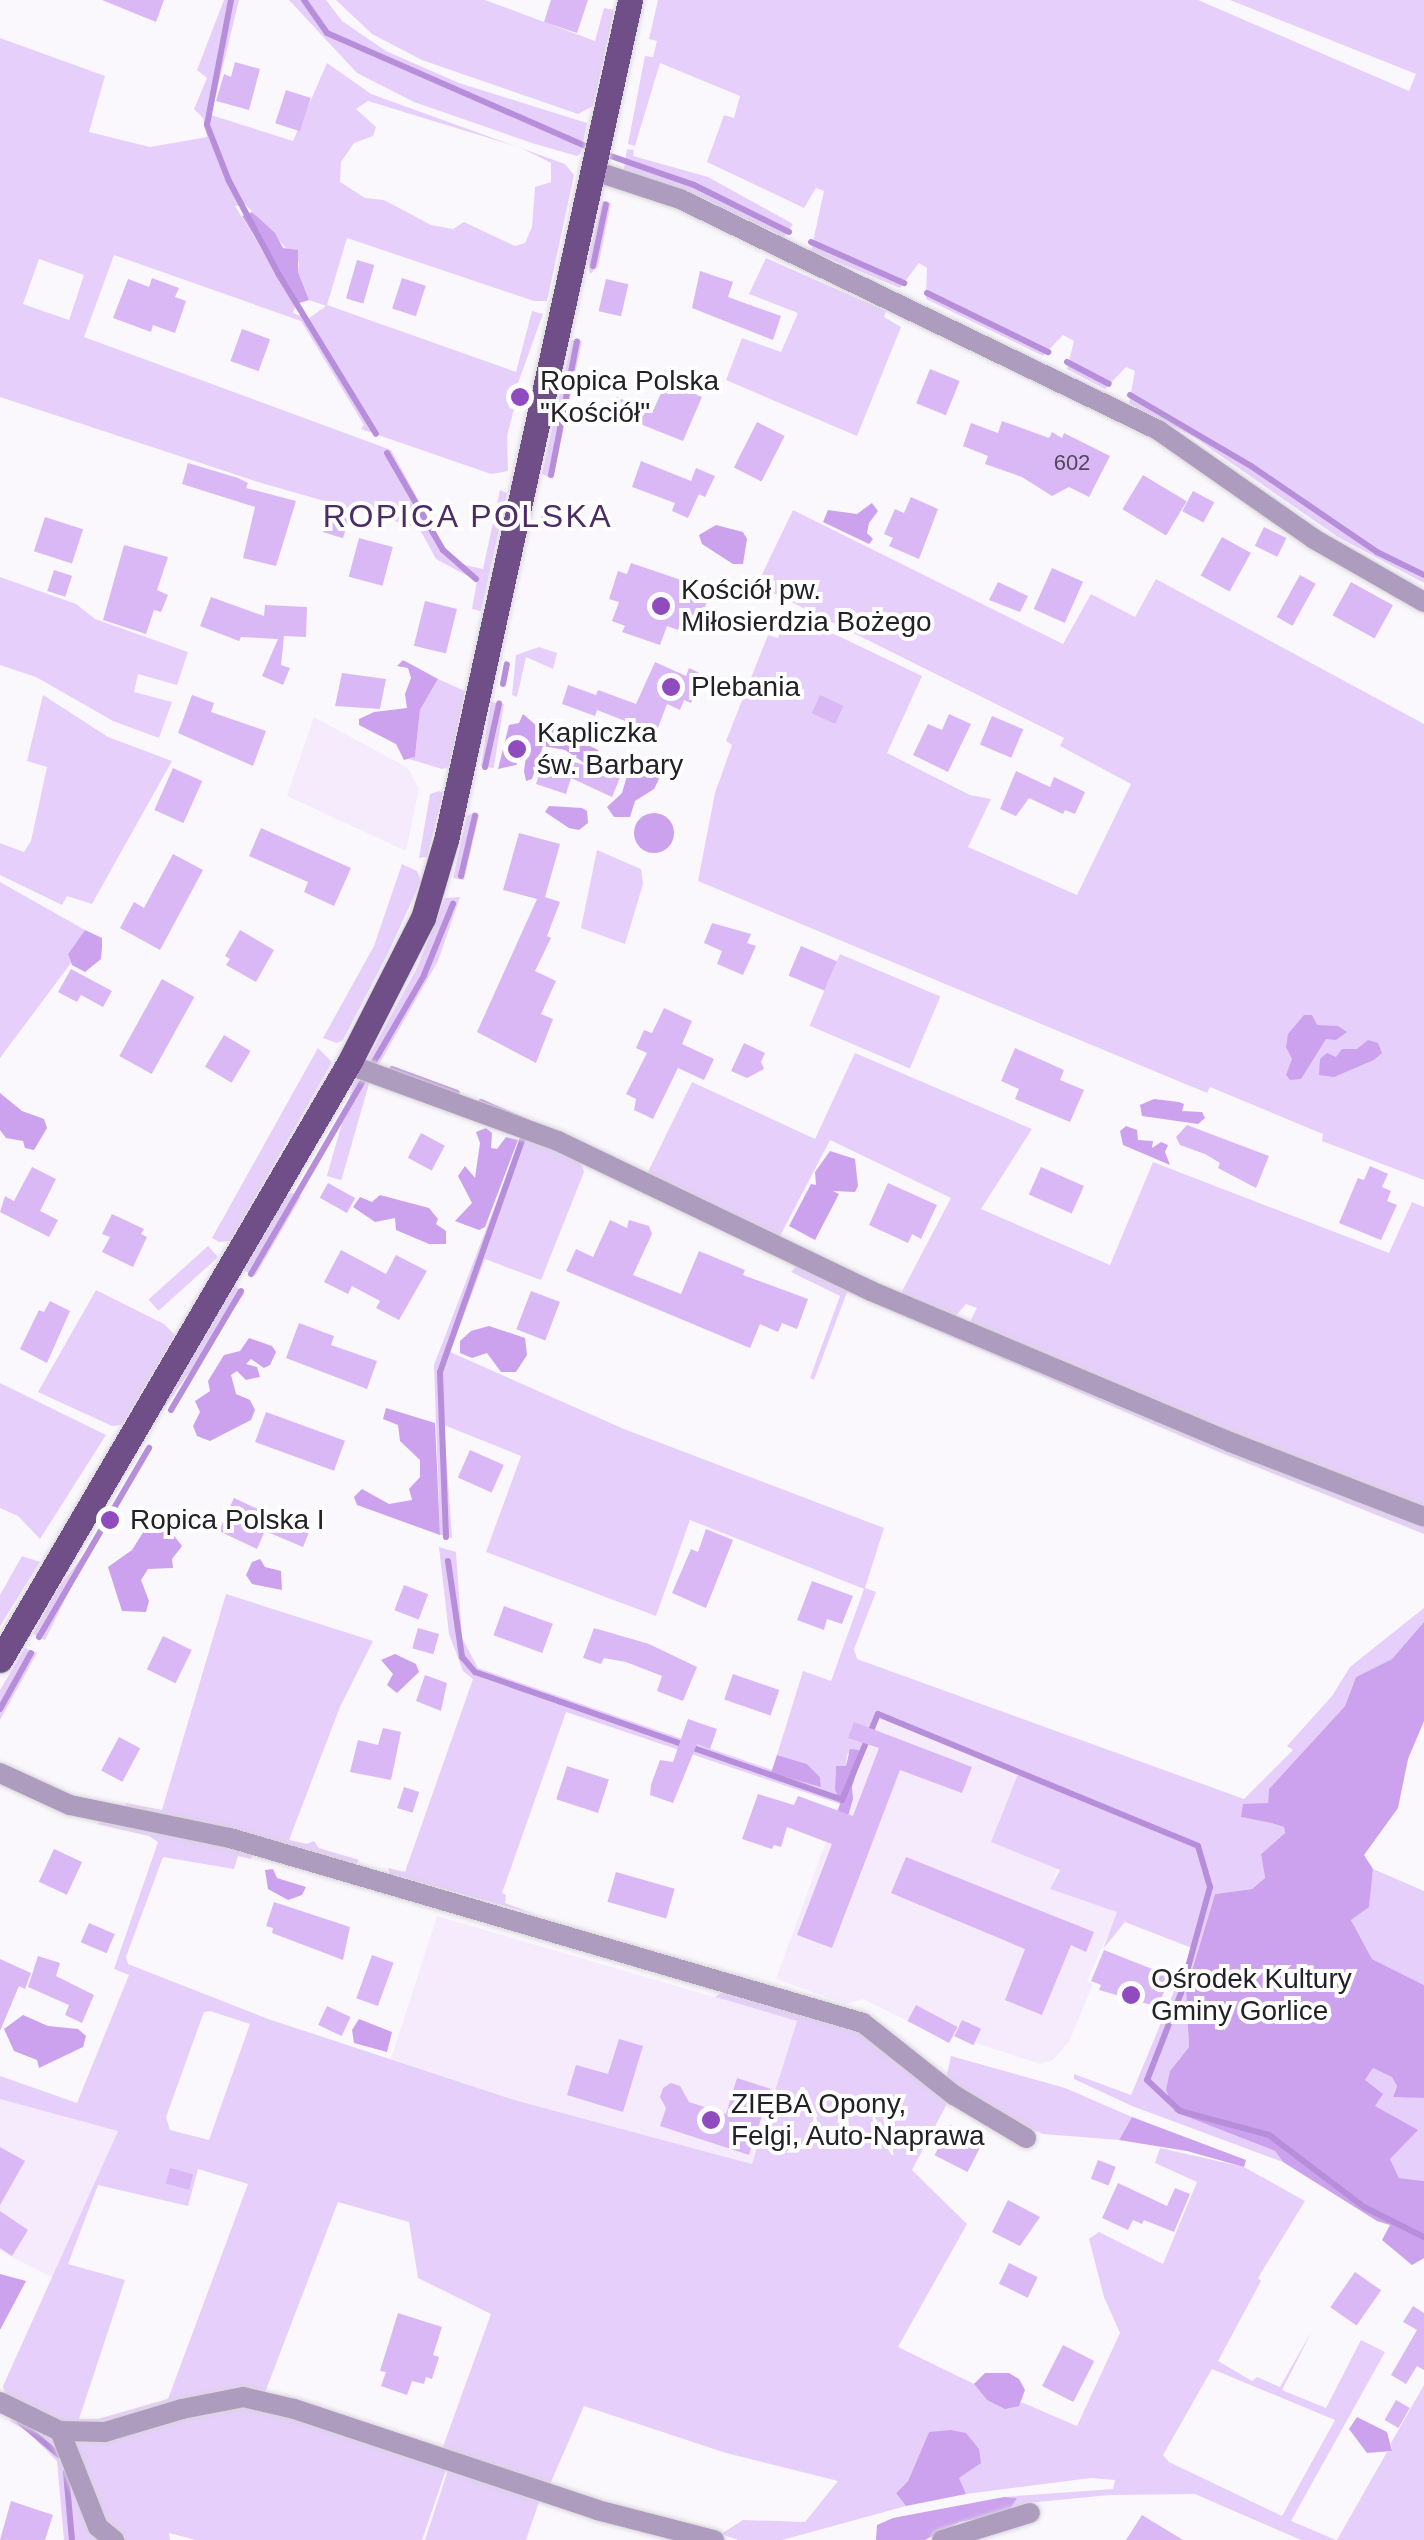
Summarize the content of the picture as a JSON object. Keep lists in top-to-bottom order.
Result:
{
  "districts": ["ROPICA POLSKA"],
  "places": [
    "Ropica Polska \"Kościół\"",
    "Kościół pw. Miłosierdzia Bożego",
    "Plebania",
    "Kapliczka św. Barbary",
    "Ropica Polska I",
    "Ośrodek Kultury Gminy Gorlice",
    "ZIĘBA Opony, Felgi, Auto-Naprawa"
  ],
  "house_numbers": ["602"]
}
